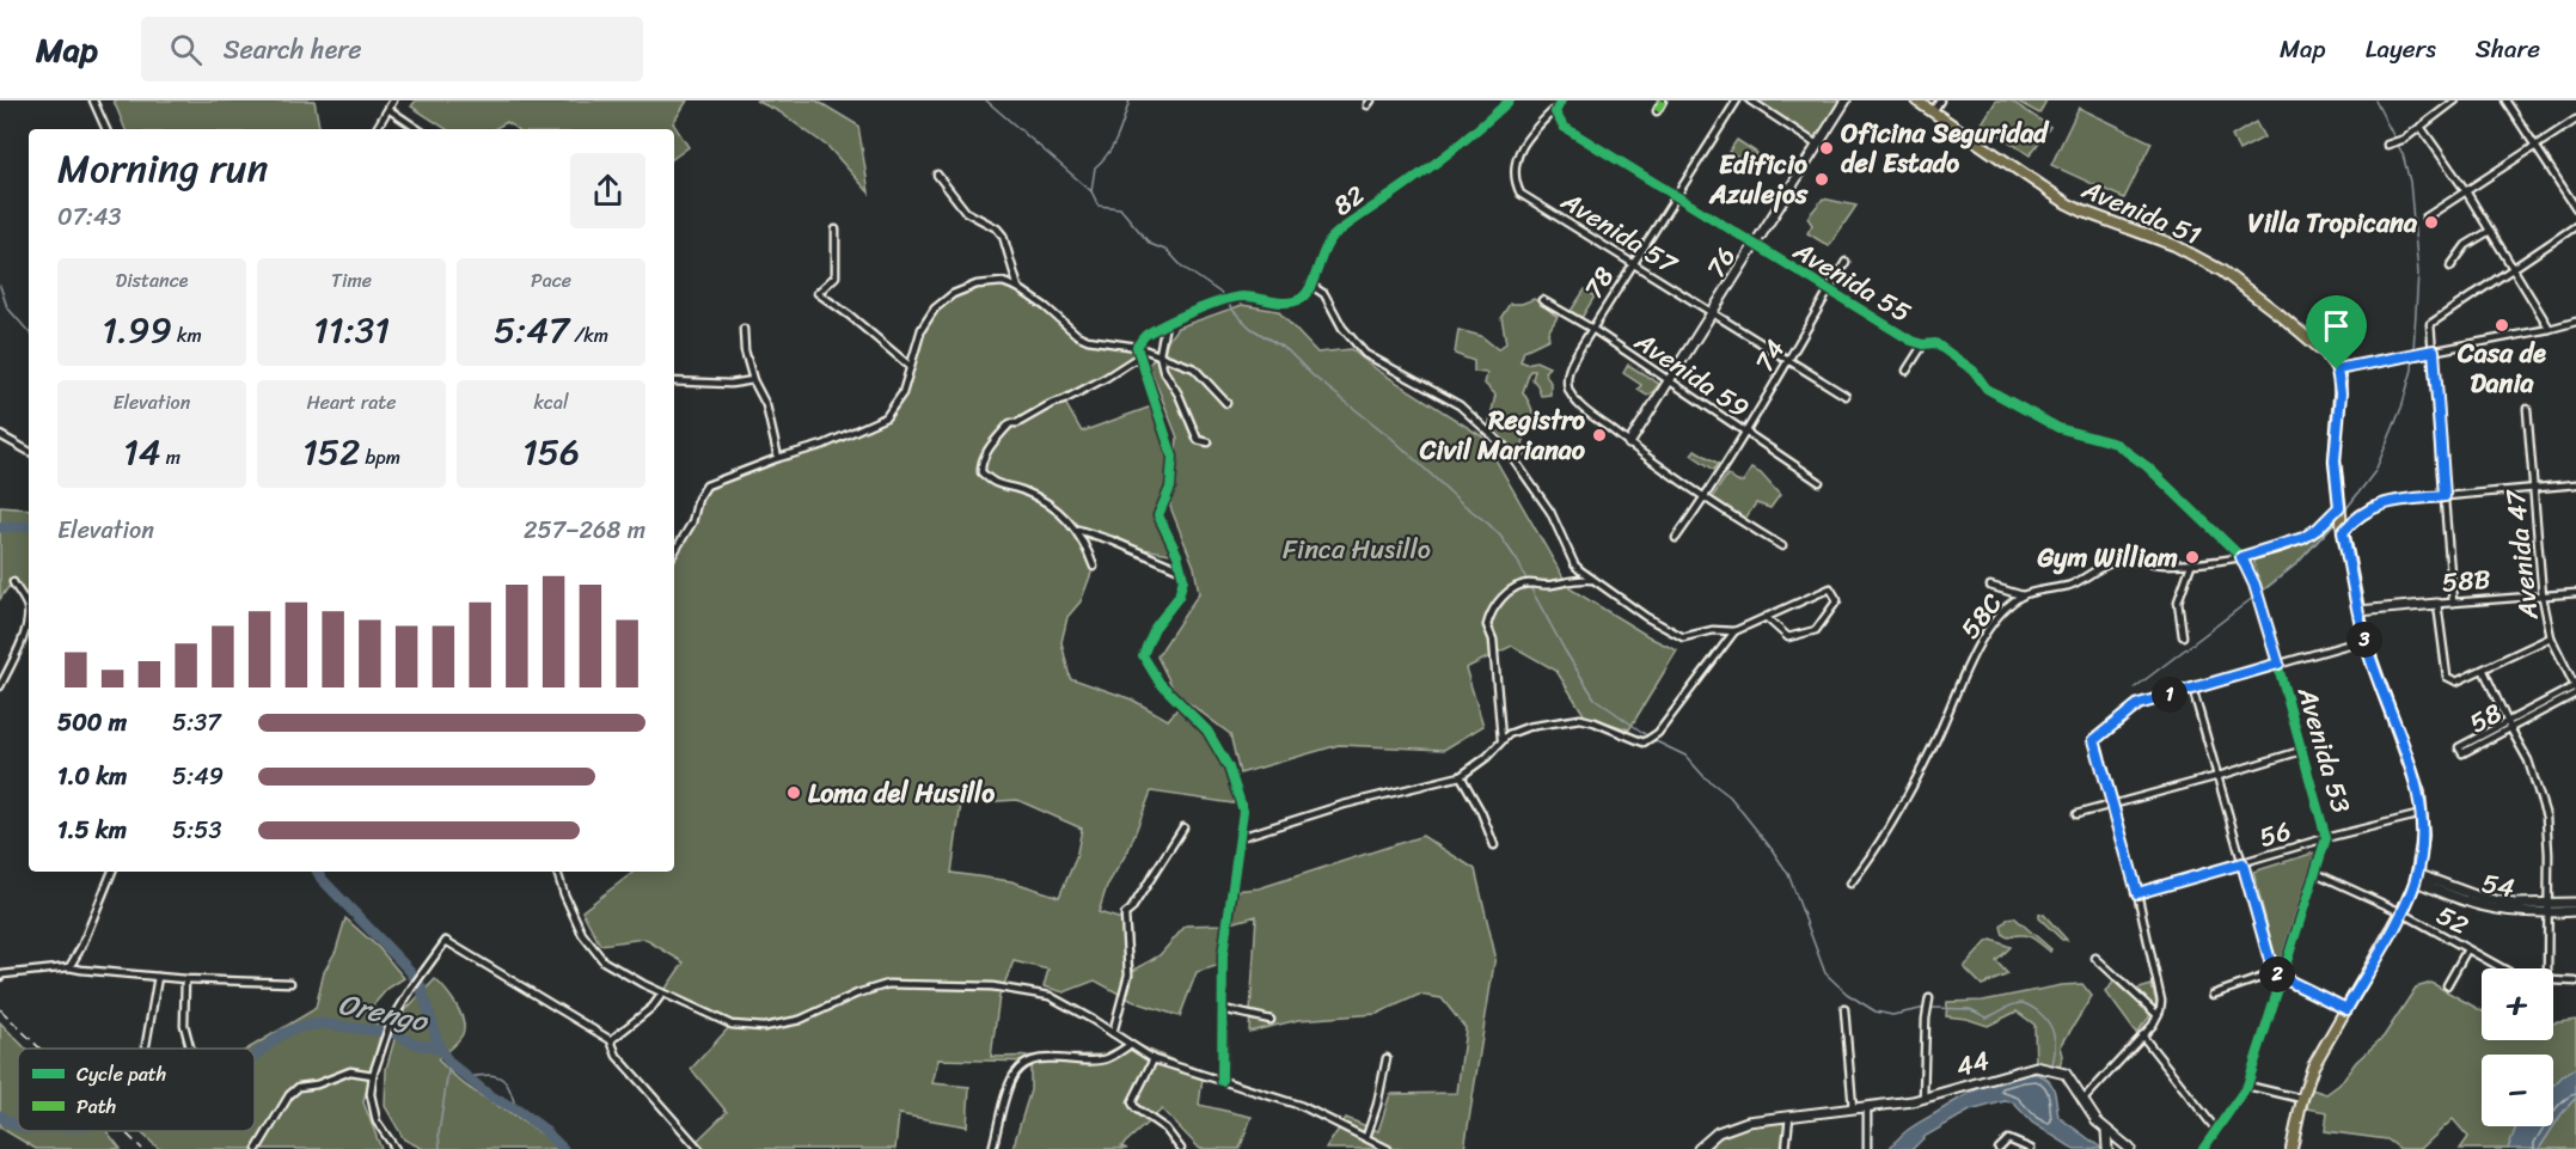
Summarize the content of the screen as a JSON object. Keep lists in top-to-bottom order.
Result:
{
  "streets": {
    "main road": ["Avenida 51"],
    "street": [
      "82",
      "Avenida 57",
      "76",
      "Avenida 55",
      "78",
      "74",
      "Avenida 59",
      "Avenida 47",
      "58B",
      "58C",
      "58",
      "Avenida 53",
      "56",
      "54",
      "52",
      "44"
    ]
  },
  "crossings": [
    ["Avenida 57", "76"],
    ["Avenida 57", "Avenida 55"],
    ["Avenida 57", "78"],
    ["Avenida 57", "74"],
    ["76", "Avenida 55"],
    ["76", "78"],
    ["76", "Avenida 59"],
    ["Avenida 55", "78"],
    ["Avenida 55", "74"],
    ["Avenida 55", "58C"],
    ["Avenida 55", "Avenida 53"],
    ["78", "Avenida 59"],
    ["74", "Avenida 59"],
    ["Avenida 47", "58B"],
    ["Avenida 47", "58"],
    ["58C", "Avenida 53"],
    ["Avenida 53", "56"],
    ["Avenida 53", "52"]
  ],
  "water": ["Orengo"],
  "parks": ["Finca Husillo"],
  "places": [
    "Oficina Seguridad del Estado",
    "Edificio Azulejos",
    "Villa Tropicana",
    "Casa de Dania",
    "Registro Civil Marianao",
    "Gym William",
    "Loma del Husillo"
  ],
  "legend": ["Cycle path", "Path"],
  "page": {
    "header": "Map",
    "search": "Search here",
    "nav": ["Map", "Layers", "Share"],
    "heading": ["Morning run", "07:43"],
    "stats": [
      ["Distance", "1.99 km"],
      ["Time", "11:31"],
      ["Pace", "5:47 /km"],
      ["Elevation", "14 m"],
      ["Heart rate", "152 bpm"],
      ["kcal", "156"]
    ],
    "chart": ["Elevation", "257–268 m"],
    "pins": ["3", "1", "2"],
    "list": [
      {
        "name": "500 m",
        "note": "5:37"
      },
      {
        "name": "1.0 km",
        "note": "5:49"
      },
      {
        "name": "1.5 km",
        "note": "5:53"
      }
    ],
    "map_buttons": ["+", "−"]
  }
}
